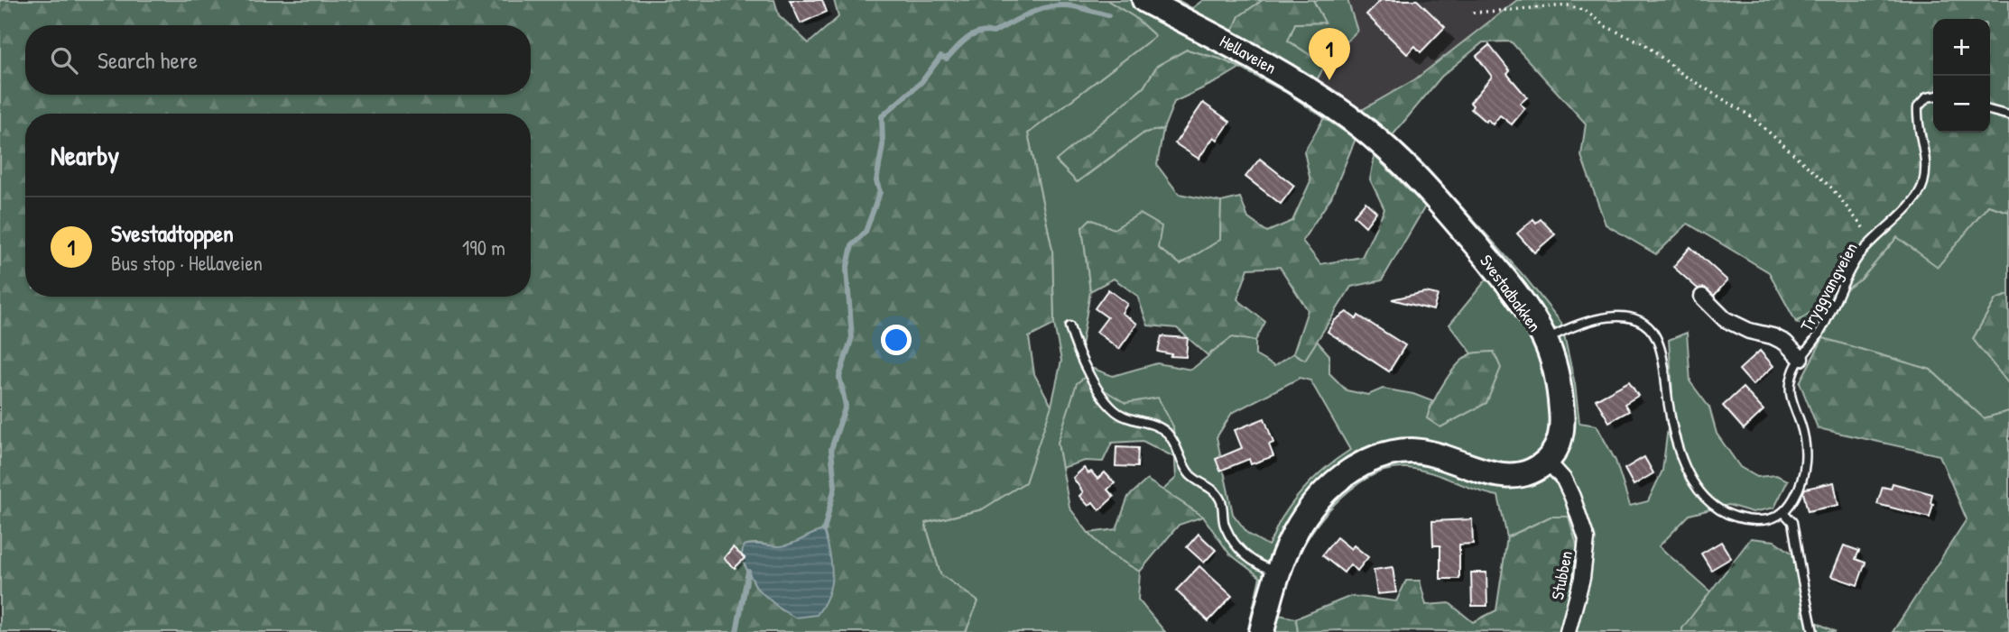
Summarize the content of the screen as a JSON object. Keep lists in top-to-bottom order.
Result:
{
  "streets": {
    "main road": ["Hellaveien", "Svestadbakken"],
    "street": ["Stubben"],
    "lane": ["Tryggvangveien"]
  },
  "crossings": [
    ["Hellaveien", "Svestadbakken"],
    ["Svestadbakken", "Stubben"]
  ],
  "page": {
    "map_buttons": ["+", "−"],
    "search": "Search here",
    "pins": "1",
    "heading": "Nearby",
    "list": [
      {
        "mark": "1",
        "name": "Svestadtoppen",
        "note": "Bus stop · Hellaveien",
        "value": "190 m"
      }
    ]
  }
}
